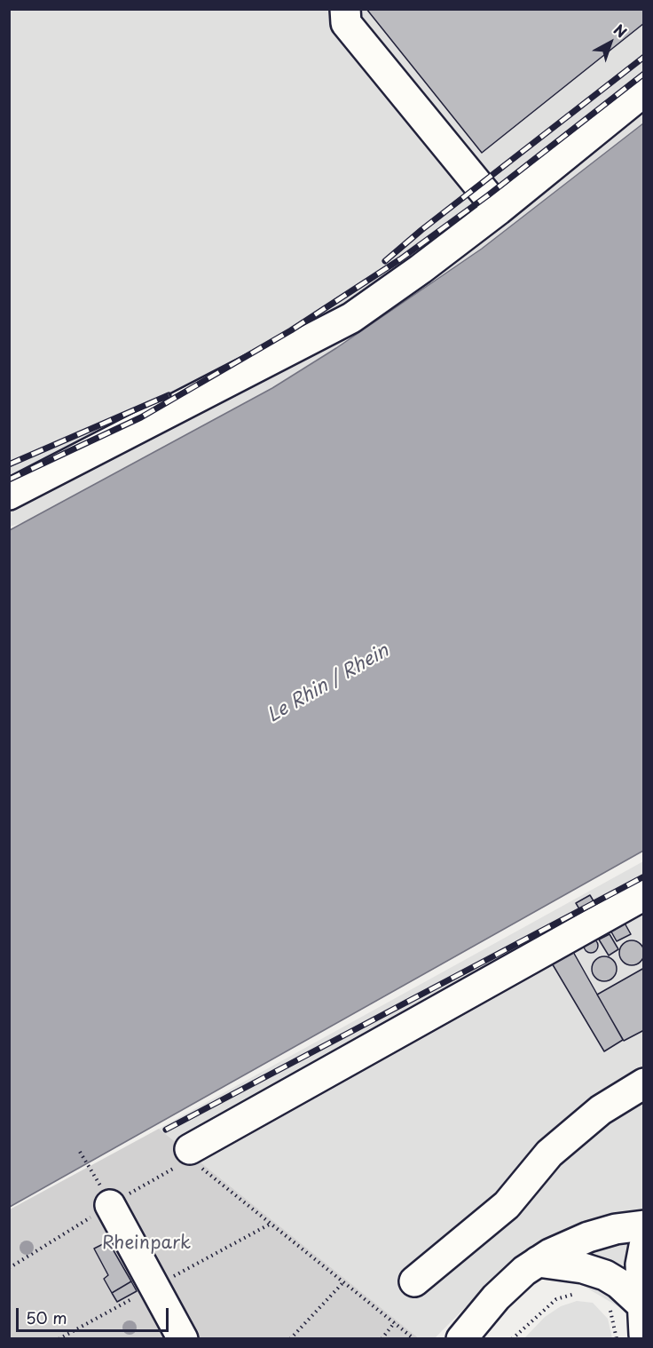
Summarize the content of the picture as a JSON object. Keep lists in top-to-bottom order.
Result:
{
  "water": ["Le Rhin / Rhein"],
  "parks": ["Rheinpark"],
  "scale_bar": "50 m",
  "north": "top right"
}
